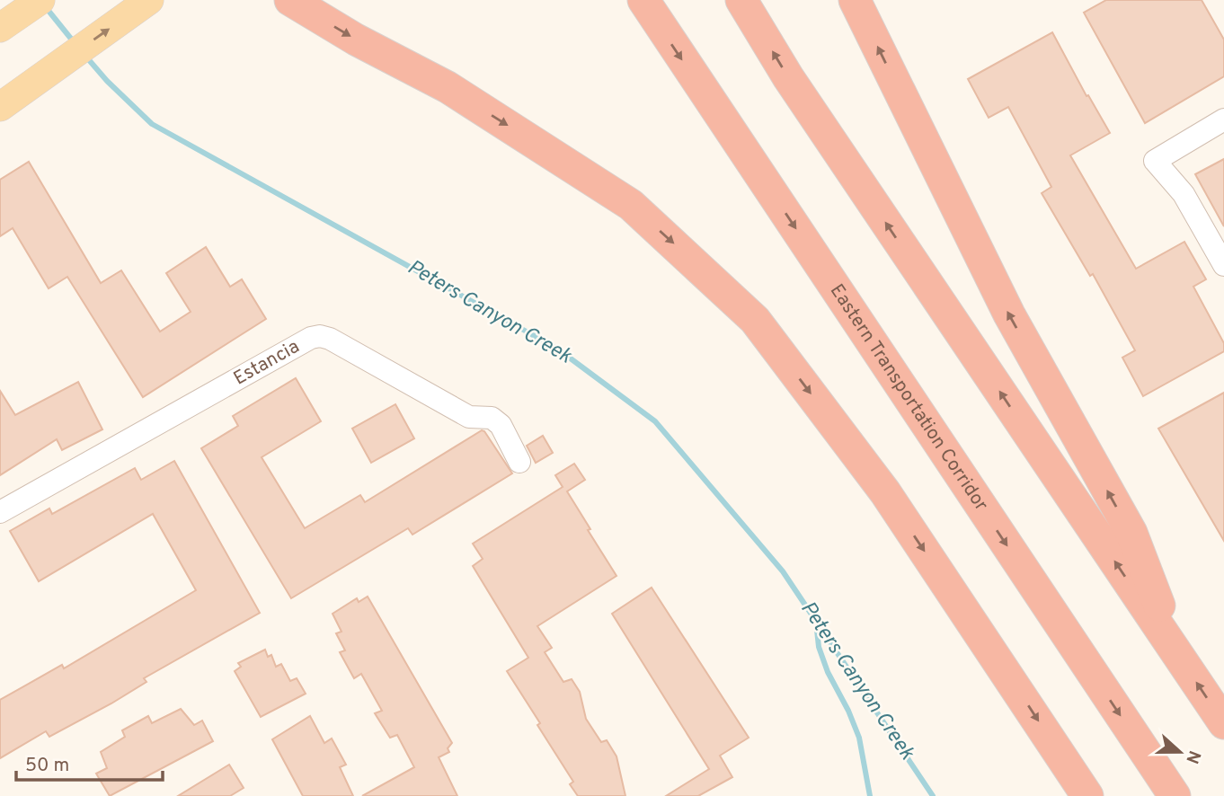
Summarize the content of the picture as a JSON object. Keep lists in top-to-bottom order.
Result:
{
  "streets": {
    "highway": ["Eastern Transportation Corridor"],
    "street": ["Estancia"]
  },
  "water": ["Peters Canyon Creek"],
  "scale_bar": "50 m",
  "north": "right"
}
